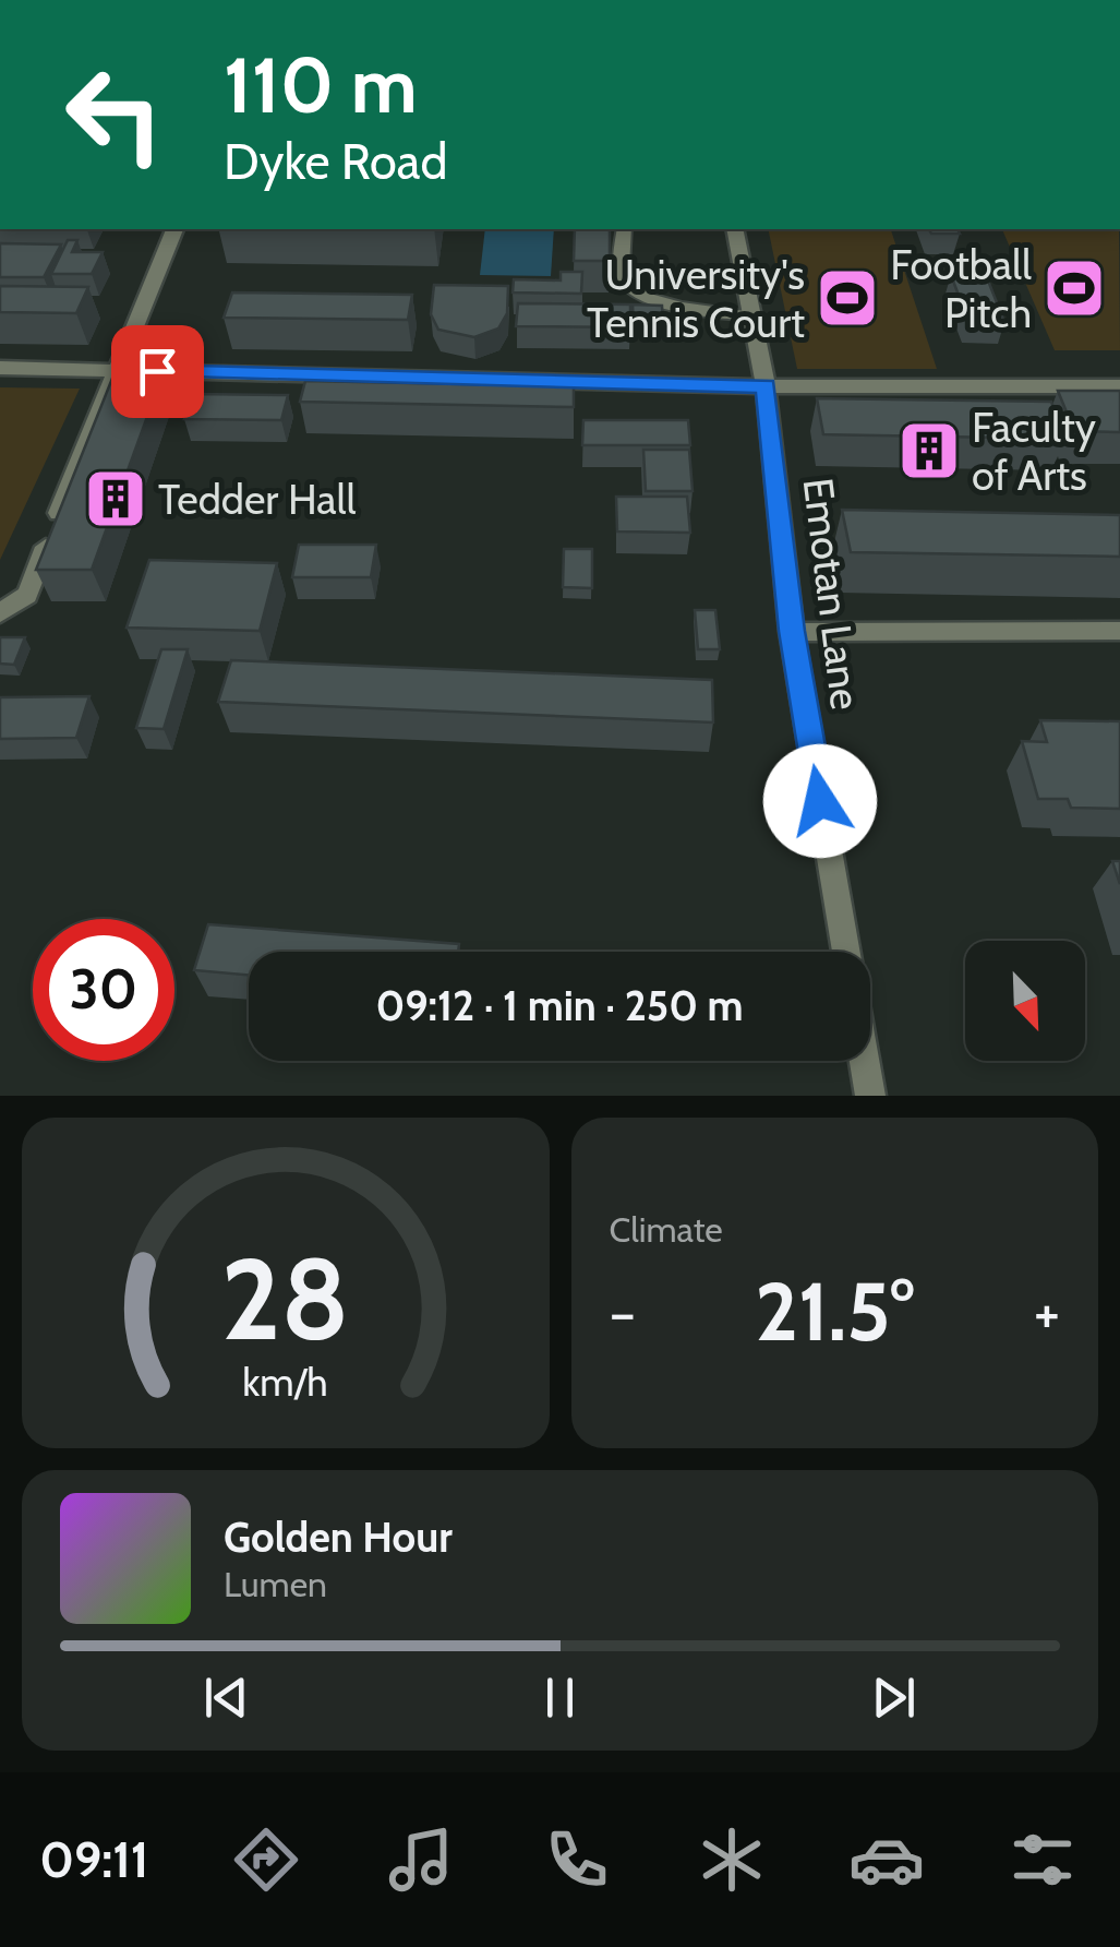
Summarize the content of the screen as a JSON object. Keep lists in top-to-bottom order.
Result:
{
  "streets": {
    "street": ["Emotan Lane"]
  },
  "places": {
    "sports": ["Football Pitch", "University's Tennis Court"],
    "building": ["Faculty of Arts", "Tedder Hall"]
  },
  "north": "bottom right",
  "page": {
    "turn": ["110 m", "Dyke Road"],
    "limit": "30",
    "trip": "09:12 · 1 min · 250 m",
    "tile": "Climate",
    "heat": ["−", "21.5°", "+"],
    "song": ["Golden Hour", "Lumen"],
    "tabs": "09:11",
    "gauge": ["28", "km/h"]
  }
}
